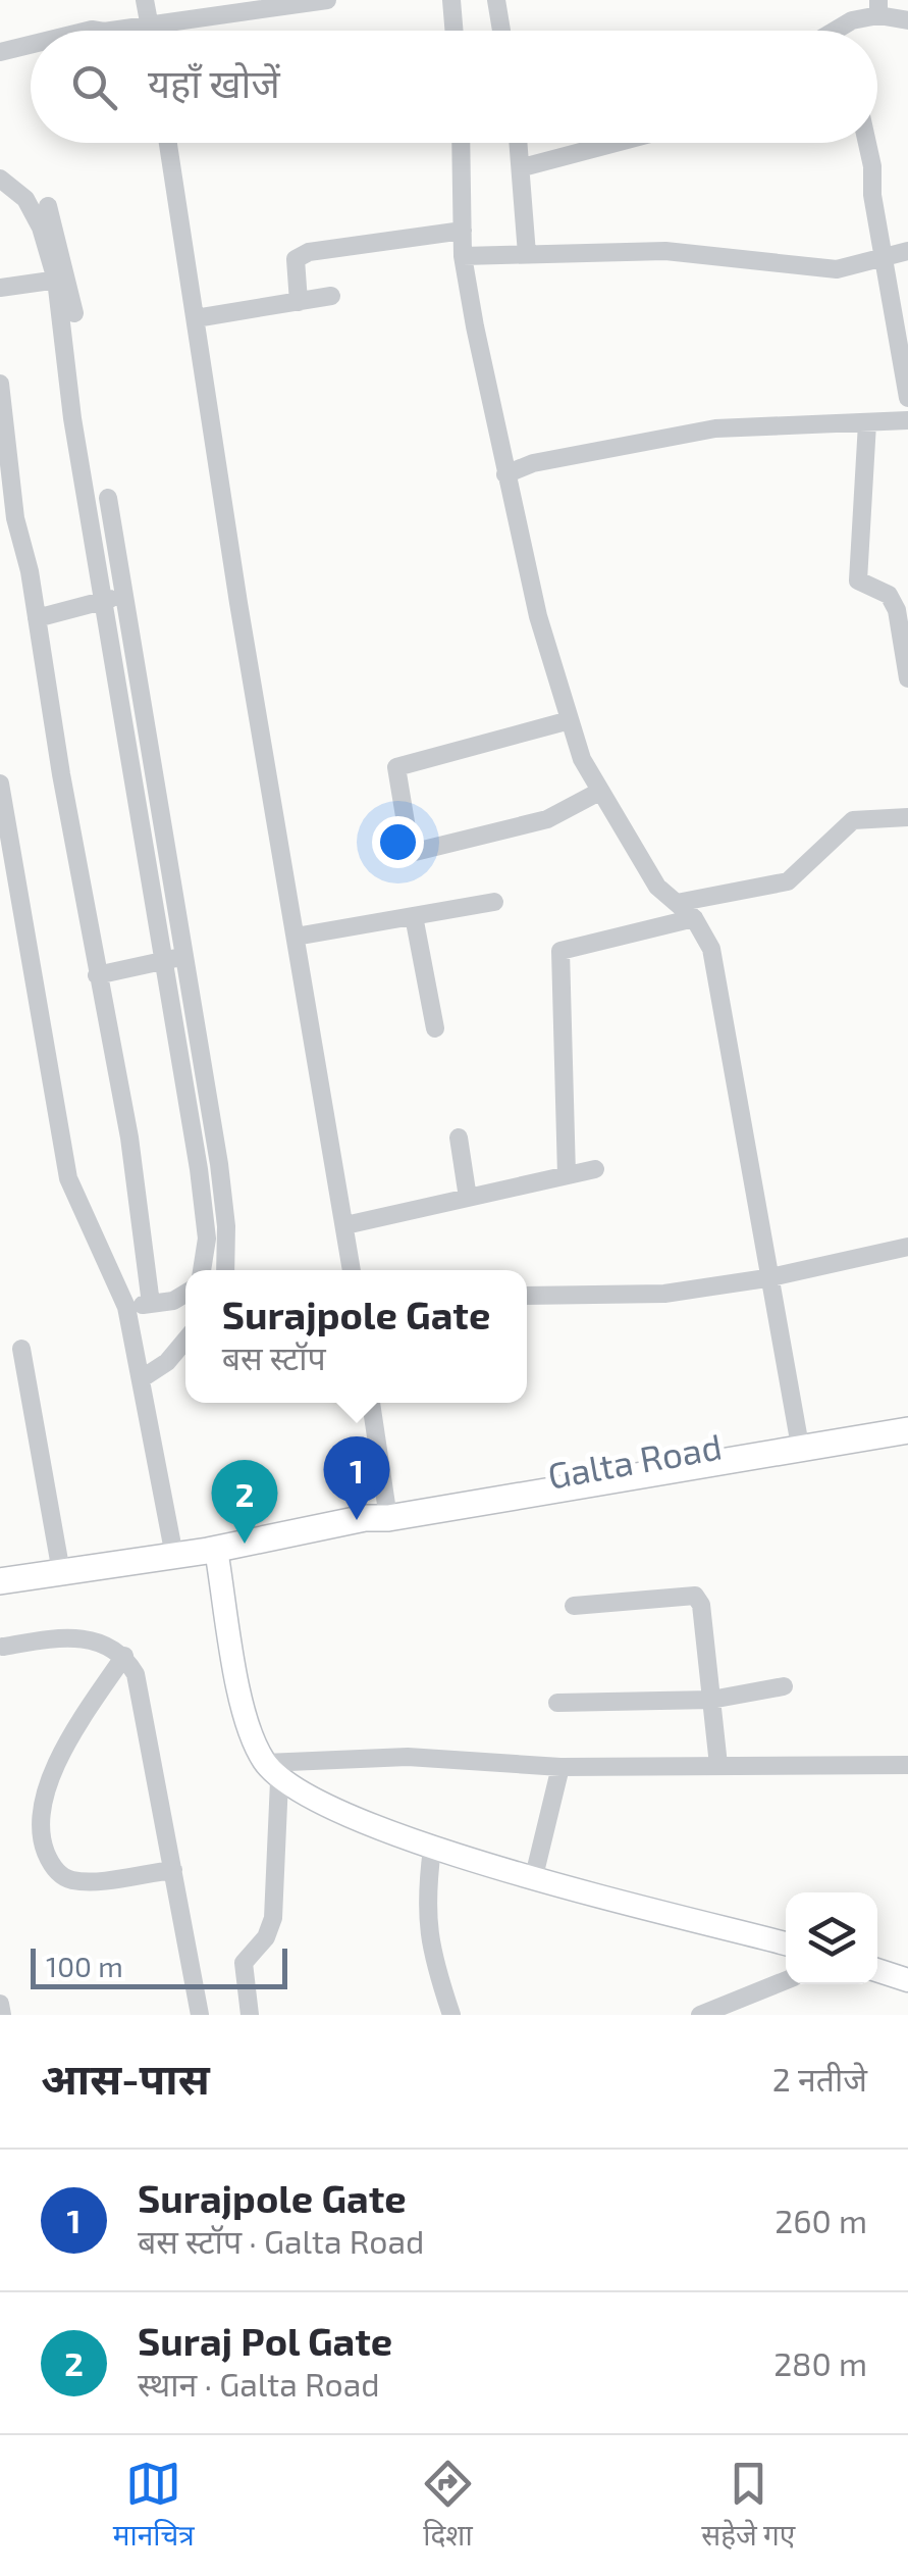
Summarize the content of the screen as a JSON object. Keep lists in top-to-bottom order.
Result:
{
  "streets": {
    "main road": ["Galta Road"]
  },
  "scale_bar": "100 m",
  "page": {
    "search": "यहाँ खोजें",
    "popup": ["Surajpole Gate", "बस स्टॉप"],
    "pins": ["1", "2"],
    "scale": "100 m",
    "heading": ["आस-पास", "2 नतीजे"],
    "list": [
      {
        "mark": "1",
        "name": "Surajpole Gate",
        "note": "बस स्टॉप · Galta Road",
        "value": "260 m"
      },
      {
        "mark": "2",
        "name": "Suraj Pol Gate",
        "note": "स्थान · Galta Road",
        "value": "280 m"
      }
    ],
    "nav": ["मानचित्र", "दिशा", "सहेजे गए"]
  }
}
